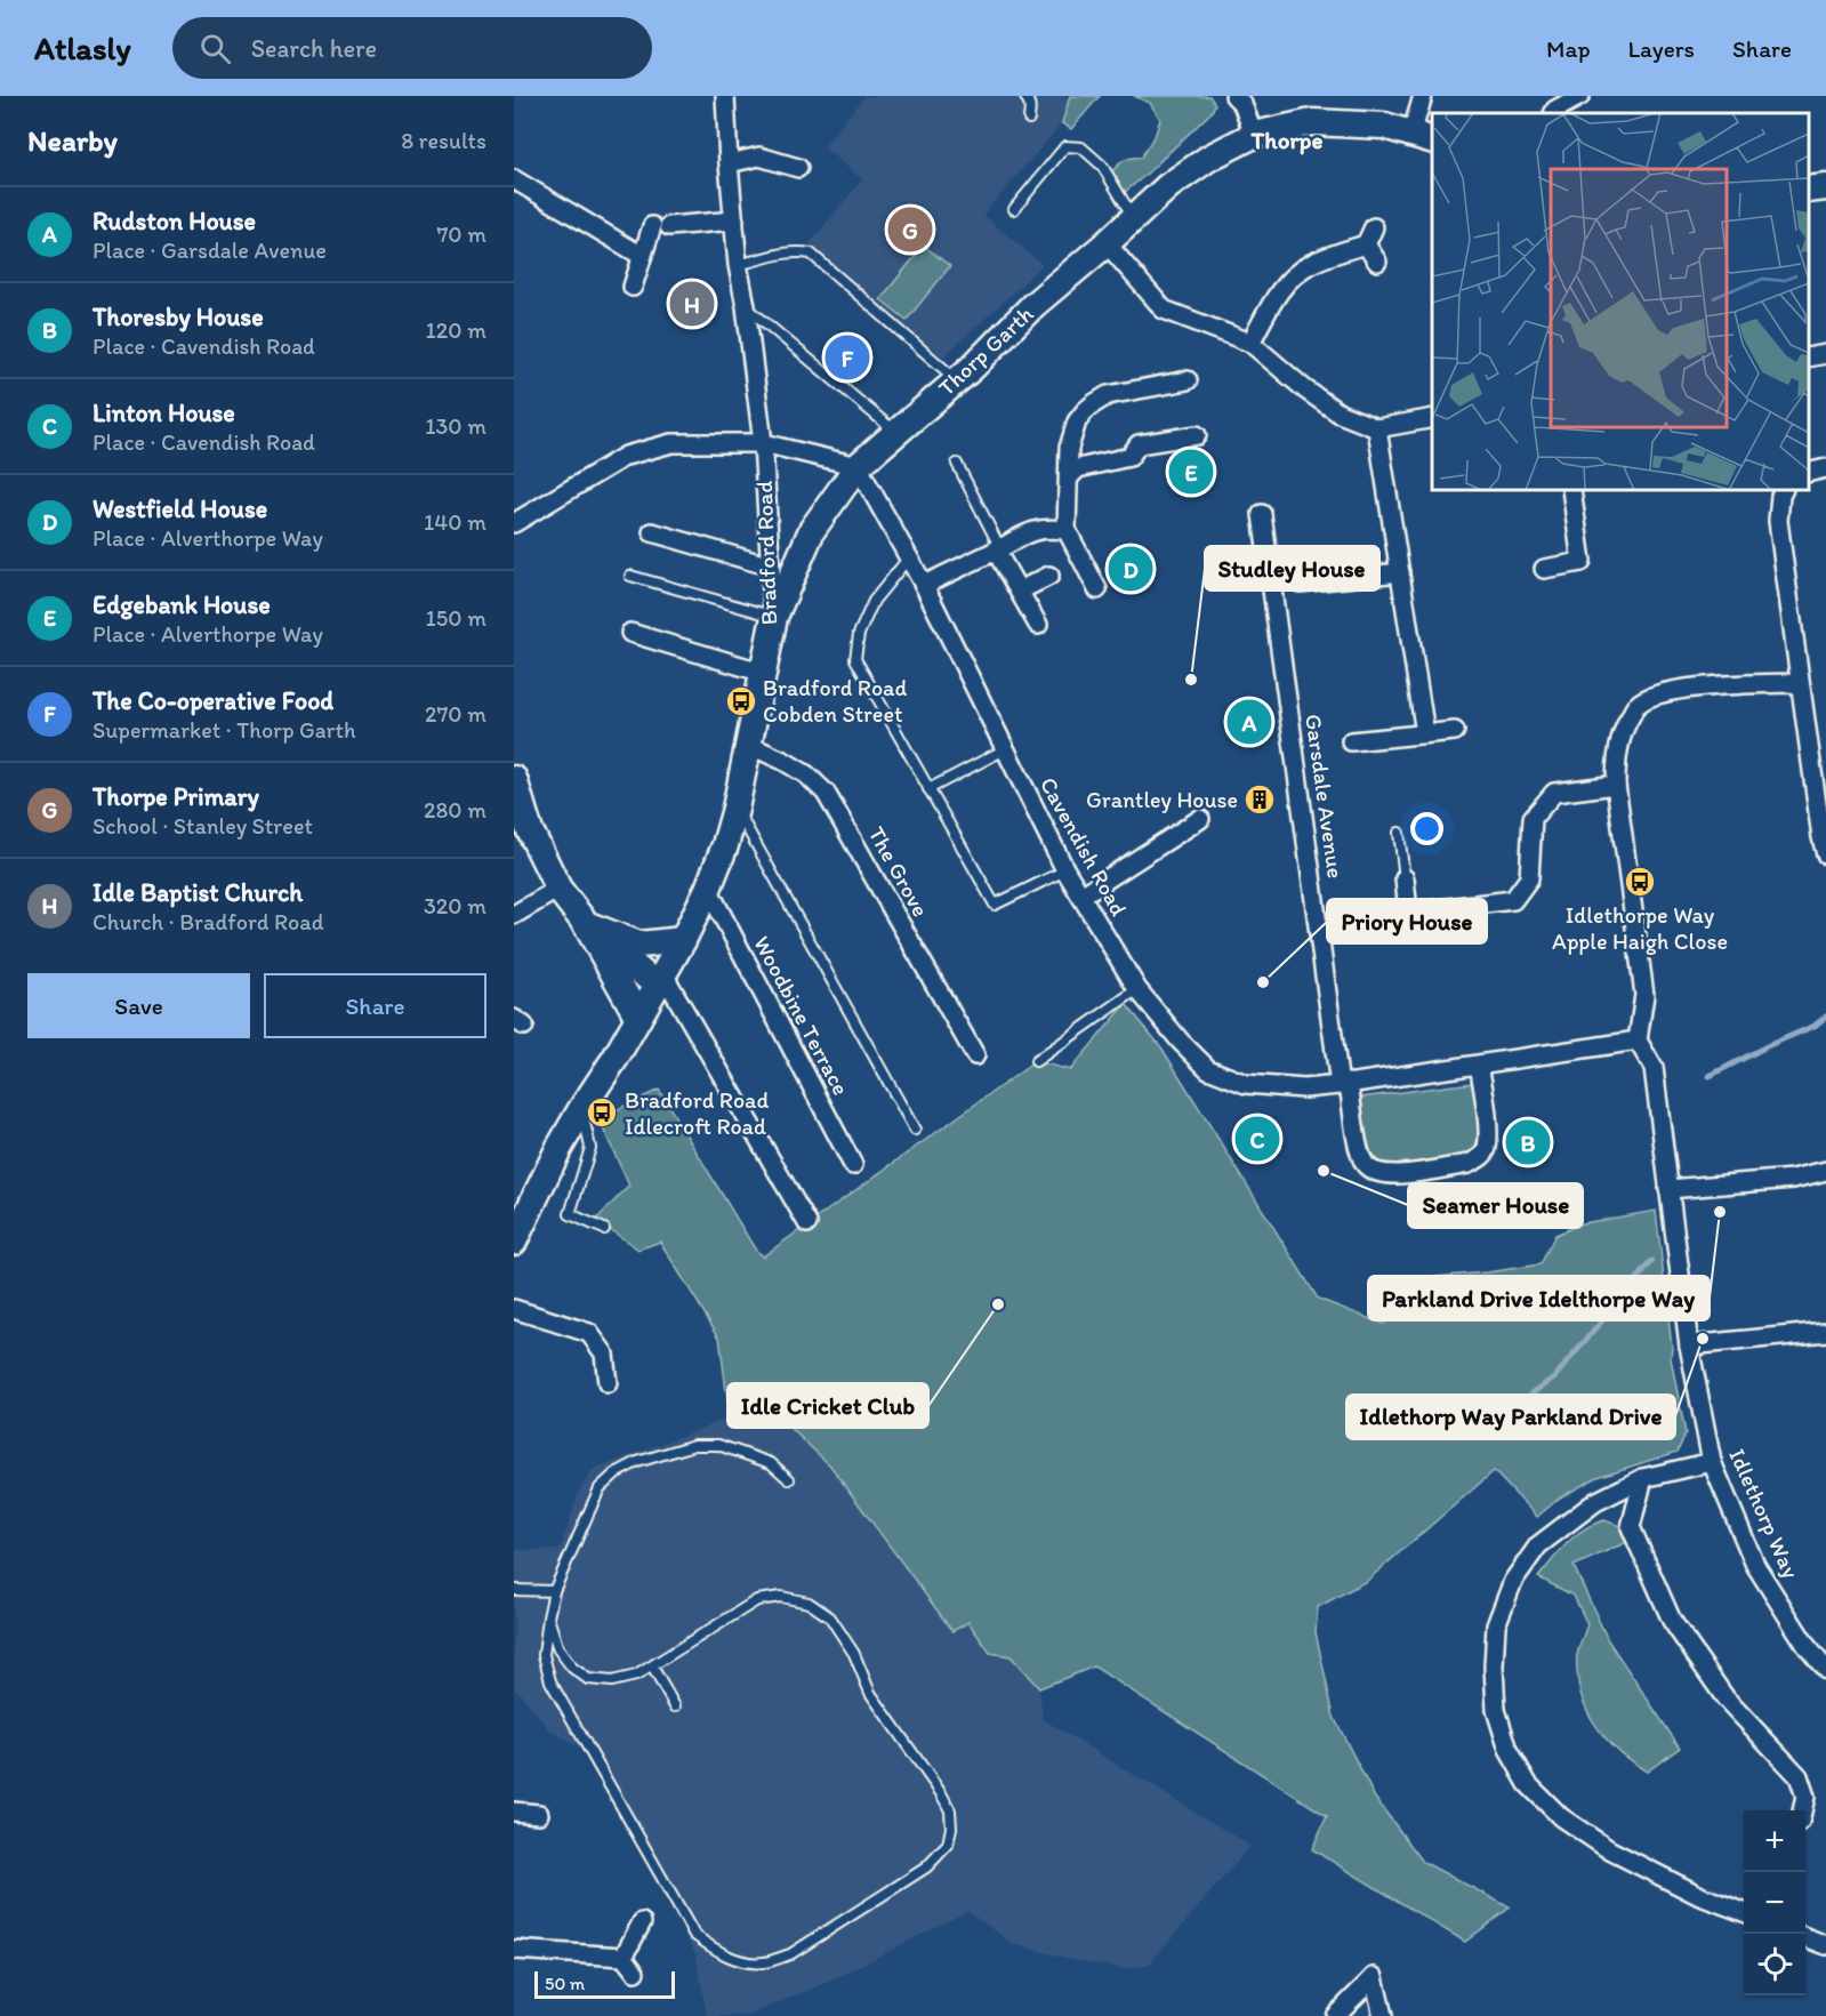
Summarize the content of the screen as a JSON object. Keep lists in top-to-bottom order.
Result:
{
  "streets": {
    "street": [
      "Thorp Garth",
      "Bradford Road",
      "Garsdale Avenue",
      "Cavendish Road",
      "The Grove",
      "Woodbine Terrace",
      "Idlethorp Way"
    ]
  },
  "crossings": [
    ["Thorp Garth", "Bradford Road"],
    ["Thorp Garth", "Cavendish Road"],
    ["Bradford Road", "The Grove"],
    ["Bradford Road", "Woodbine Terrace"],
    ["Garsdale Avenue", "Cavendish Road"],
    ["Cavendish Road", "Idlethorp Way"]
  ],
  "districts": ["Thorpe"],
  "places": {
    "other": [
      "Studley House",
      "Priory House",
      "Seamer House",
      "Parkland Drive Idelthorpe Way",
      "Idle Cricket Club",
      "Idlethorp Way Parkland Drive"
    ],
    "bus stop": ["Bradford Road Cobden Street", "Idlethorpe Way Apple Haigh Close", "Bradford Road Idlecroft Road"],
    "building": ["Grantley House"]
  },
  "scale_bar": "50 m",
  "page": {
    "header": "Atlasly",
    "search": "Search here",
    "nav": ["Map", "Layers", "Share"],
    "heading": ["Nearby", "8 results"],
    "list": [
      {
        "mark": "A",
        "name": "Rudston House",
        "note": "Place · Garsdale Avenue",
        "value": "70 m"
      },
      {
        "mark": "B",
        "name": "Thoresby House",
        "note": "Place · Cavendish Road",
        "value": "120 m"
      },
      {
        "mark": "C",
        "name": "Linton House",
        "note": "Place · Cavendish Road",
        "value": "130 m"
      },
      {
        "mark": "D",
        "name": "Westfield House",
        "note": "Place · Alverthorpe Way",
        "value": "140 m"
      },
      {
        "mark": "E",
        "name": "Edgebank House",
        "note": "Place · Alverthorpe Way",
        "value": "150 m"
      },
      {
        "mark": "F",
        "name": "The Co-operative Food",
        "note": "Supermarket · Thorp Garth",
        "value": "270 m"
      },
      {
        "mark": "G",
        "name": "Thorpe Primary",
        "note": "School · Stanley Street",
        "value": "280 m"
      },
      {
        "mark": "H",
        "name": "Idle Baptist Church",
        "note": "Church · Bradford Road",
        "value": "320 m"
      }
    ],
    "pins": [
      "G",
      "H",
      "F",
      "E",
      "D",
      "A",
      "C",
      "B"
    ],
    "buttons": ["Save", "Share"],
    "map_buttons": ["+", "−"],
    "scale": "50 m"
  }
}
